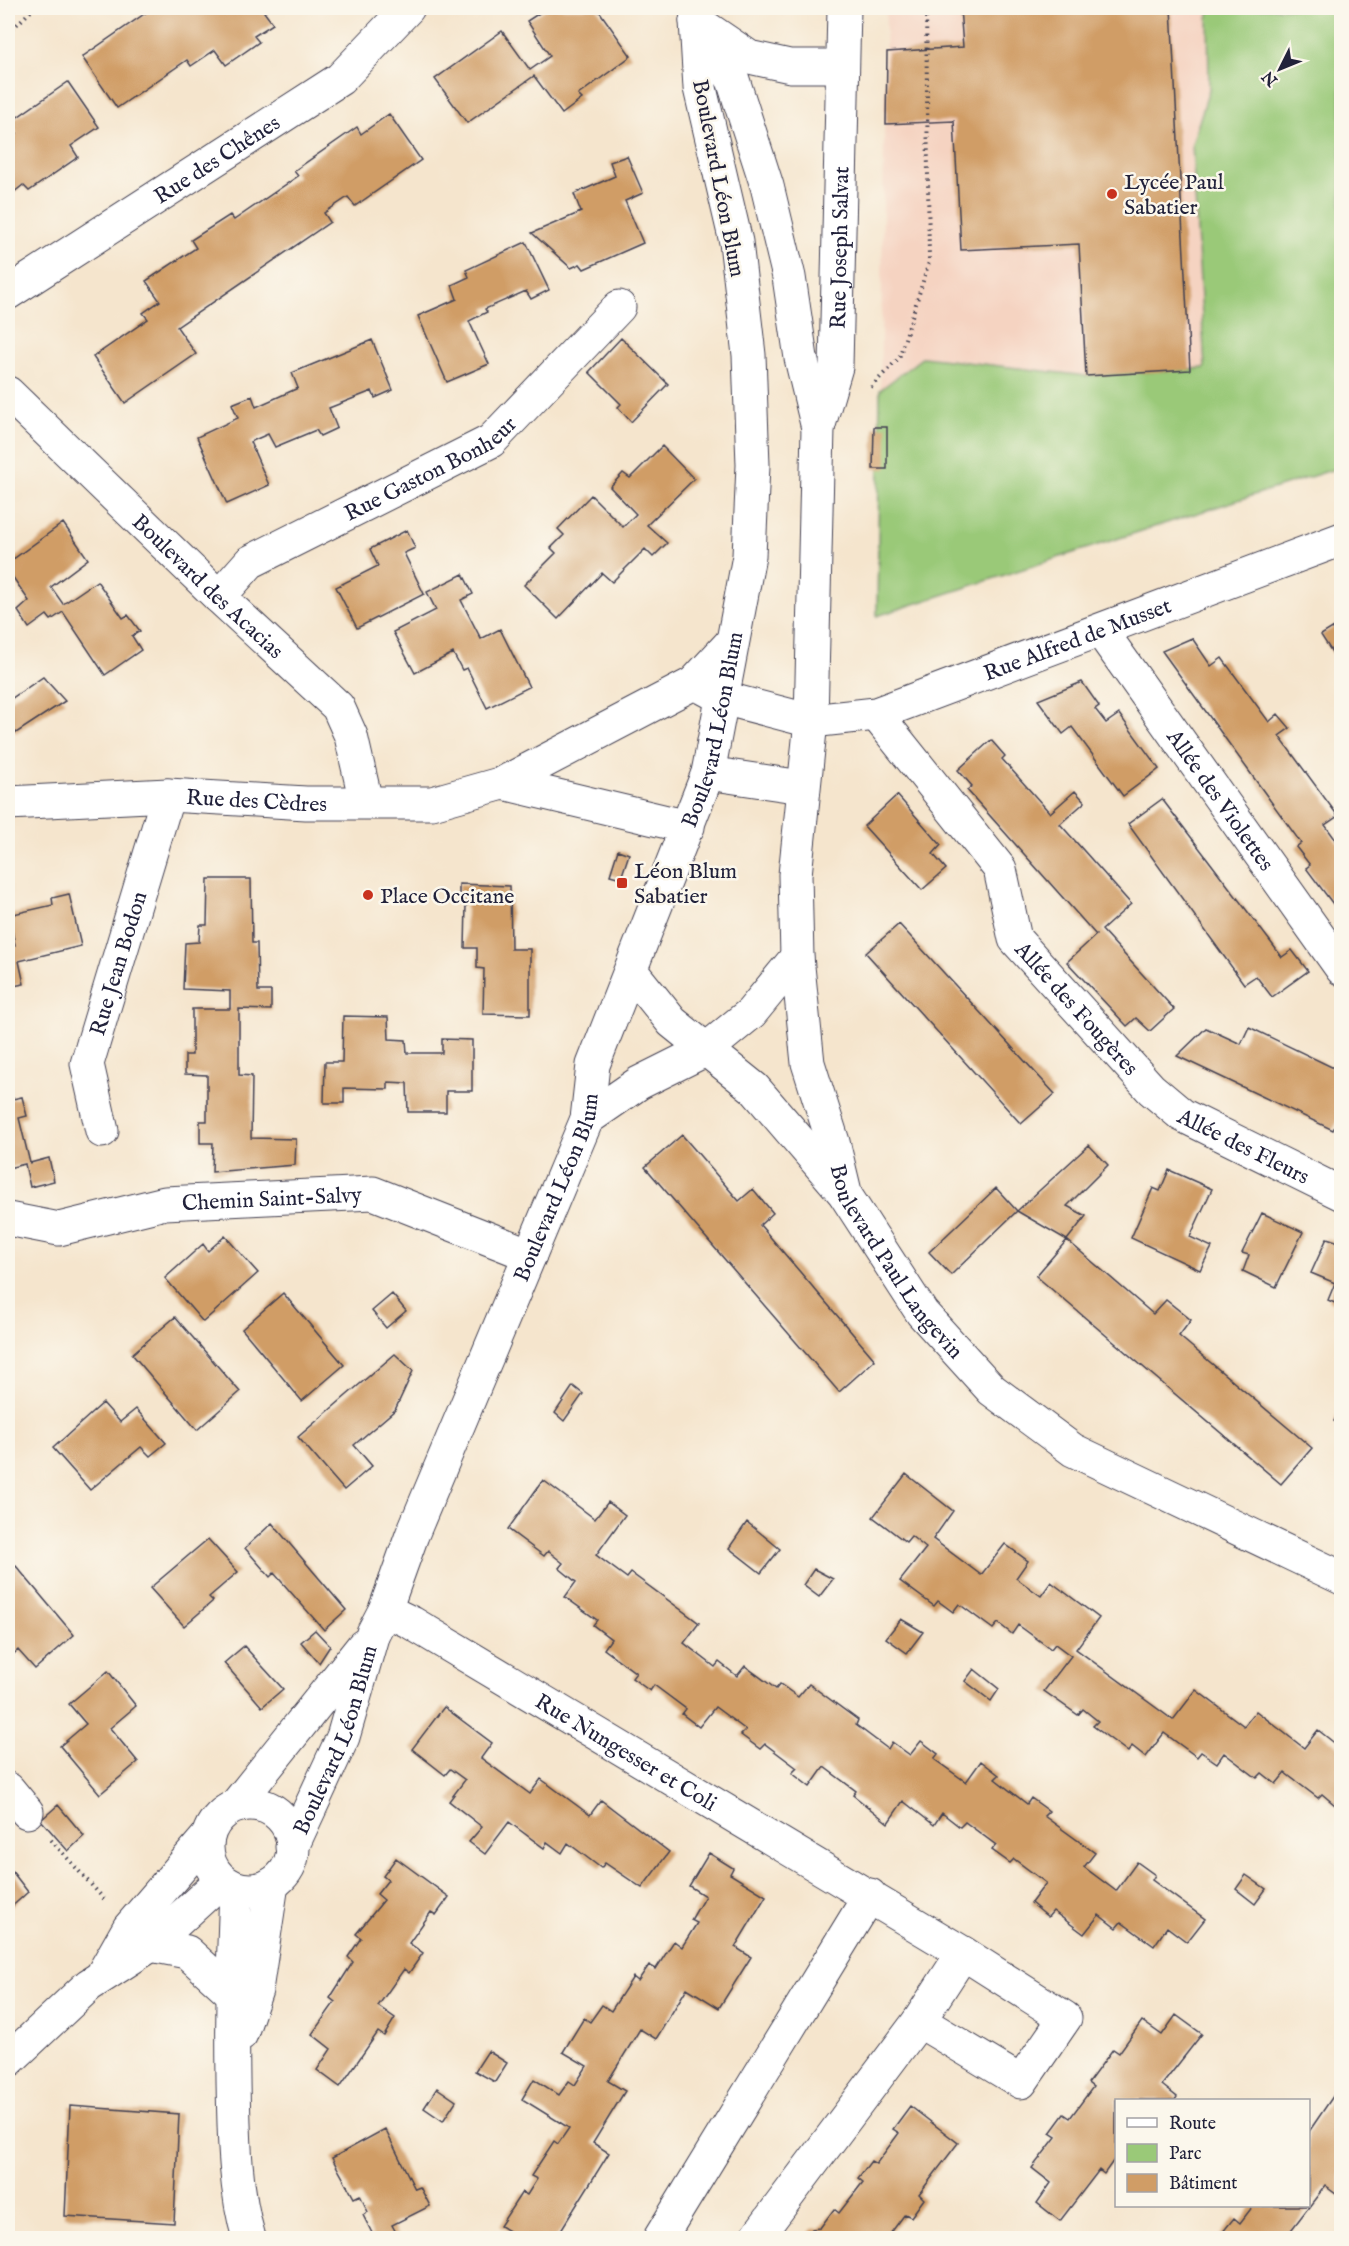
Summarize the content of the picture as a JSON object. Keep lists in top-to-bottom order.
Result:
{
  "streets": {
    "street": [
      "Rue des Chênes",
      "Boulevard Léon Blum",
      "Rue Joseph Salvat",
      "Rue Gaston Bonheur",
      "Boulevard des Acacias",
      "Rue Alfred de Musset",
      "Rue des Cèdres",
      "Allée des Violettes",
      "Rue Jean Bodon",
      "Allée des Fougères",
      "Allée des Fleurs",
      "Chemin Saint-Salvy",
      "Boulevard Paul Langevin",
      "Rue Nungesser et Coli"
    ]
  },
  "crossings": [
    ["Boulevard Léon Blum", "Rue Joseph Salvat"],
    ["Boulevard Léon Blum", "Rue Alfred de Musset"],
    ["Boulevard Léon Blum", "Rue des Cèdres"],
    ["Boulevard Léon Blum", "Chemin Saint-Salvy"],
    ["Boulevard Léon Blum", "Boulevard Paul Langevin"],
    ["Boulevard Léon Blum", "Rue Nungesser et Coli"],
    ["Rue Gaston Bonheur", "Boulevard des Acacias"],
    ["Boulevard des Acacias", "Rue des Cèdres"],
    ["Rue Alfred de Musset", "Allée des Violettes"],
    ["Rue Alfred de Musset", "Allée des Fougères"],
    ["Rue Alfred de Musset", "Boulevard Paul Langevin"],
    ["Rue des Cèdres", "Rue Jean Bodon"],
    ["Allée des Fougères", "Allée des Fleurs"]
  ],
  "places": {
    "other": ["Lycée Paul Sabatier", "Place Occitane"],
    "transit": ["Léon Blum Sabatier"]
  },
  "legend": ["Route", "Parc", "Bâtiment"],
  "north": "bottom left"
}
